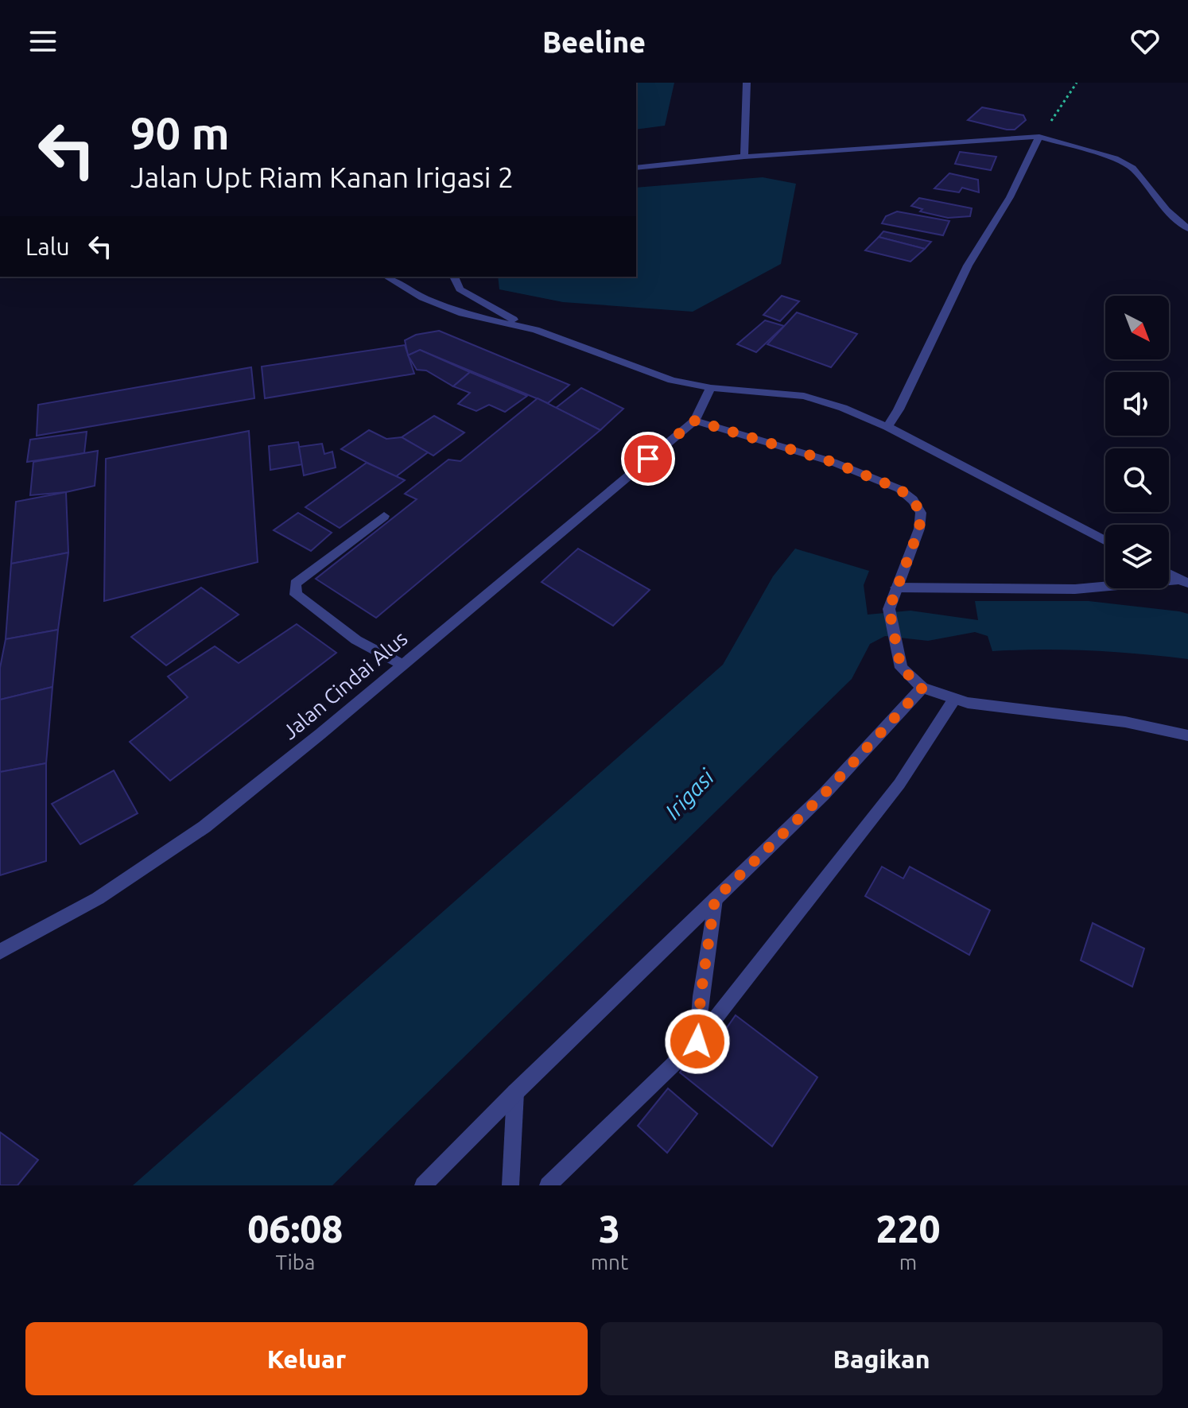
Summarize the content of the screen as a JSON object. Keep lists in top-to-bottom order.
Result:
{
  "streets": {
    "street": ["Jalan Cindai Alus"]
  },
  "water": ["Irigasi"],
  "north": "bottom right",
  "page": {
    "header": "Beeline",
    "turn": ["90 m", "Jalan Upt Riam Kanan Irigasi 2"],
    "then": "Lalu",
    "eta": [
      "06:08",
      "Tiba",
      "3",
      "mnt",
      "220",
      "m"
    ],
    "buttons": ["Keluar", "Bagikan"]
  }
}
